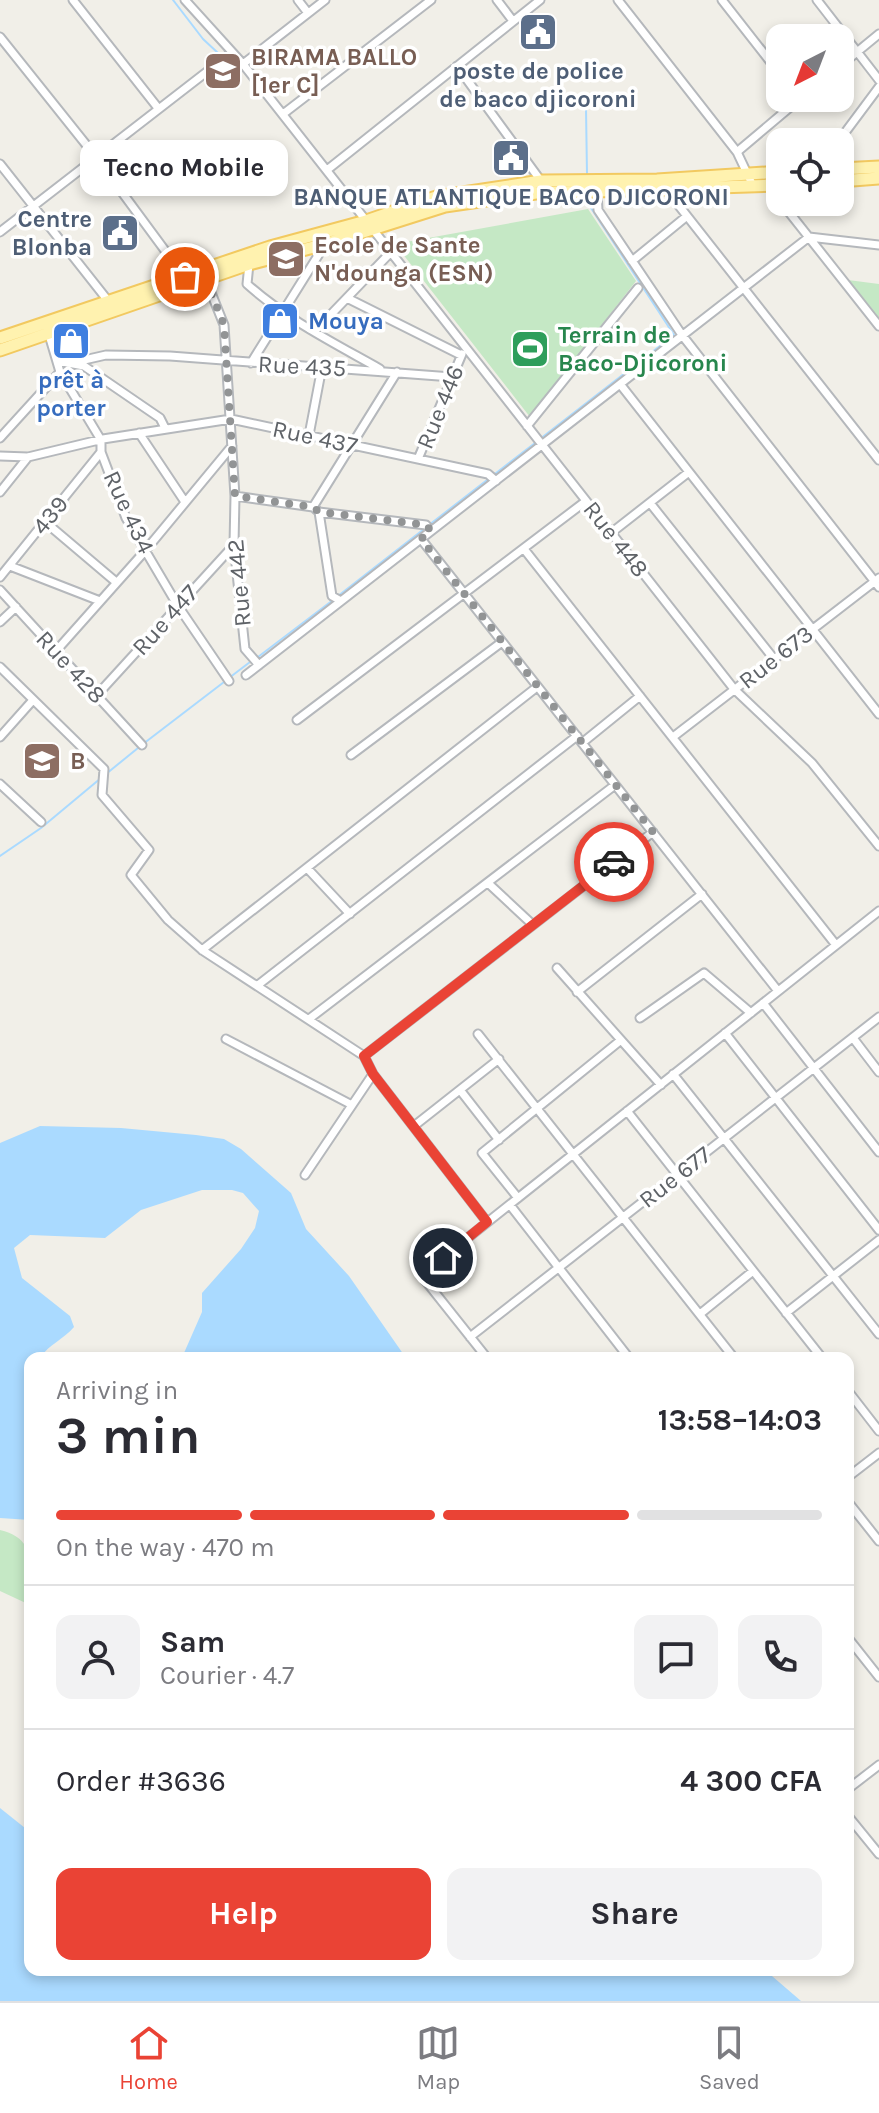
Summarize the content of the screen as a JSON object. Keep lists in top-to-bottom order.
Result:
{
  "streets": {
    "street": [
      "Rue 435",
      "Rue 446",
      "Rue 437",
      "Rue 434",
      "439",
      "Rue 448",
      "Rue 442",
      "Rue 447",
      "Rue 673",
      "Rue 428",
      "Rue 677"
    ]
  },
  "crossings": [
    ["Rue 435", "Rue 446"],
    ["Rue 435", "Rue 434"],
    ["Rue 435", "Rue 442"],
    ["Rue 446", "Rue 437"],
    ["Rue 446", "Rue 448"],
    ["Rue 437", "Rue 434"],
    ["Rue 437", "Rue 442"],
    ["Rue 434", "439"],
    ["Rue 434", "Rue 447"],
    ["Rue 448", "Rue 673"],
    ["Rue 442", "Rue 447"],
    ["Rue 447", "Rue 428"]
  ],
  "places": {
    "public building": ["poste de police de baco djicoroni", "BANQUE ATLANTIQUE BACO DJICORONI", "Centre Blonba"],
    "school or university": ["BIRAMA BALLO [1er C]", "Ecole de Sante N'dounga (ESN)", "B"],
    "other": ["Tecno Mobile"],
    "shop": ["Mouya", "prêt à porter"],
    "sports": ["Terrain de Baco-Djicoroni"]
  },
  "north": "bottom left",
  "page": {
    "bubble": "Tecno Mobile",
    "heading": ["3 min", "Arriving in", "13:58–14:03"],
    "panel": [
      "Sam",
      "Courier · 4.7",
      "Order #3636",
      "4 300 CFA"
    ],
    "bar": "On the way · 470 m",
    "buttons": ["Help", "Share"],
    "tabs": ["Home", "Map", "Saved"]
  }
}
